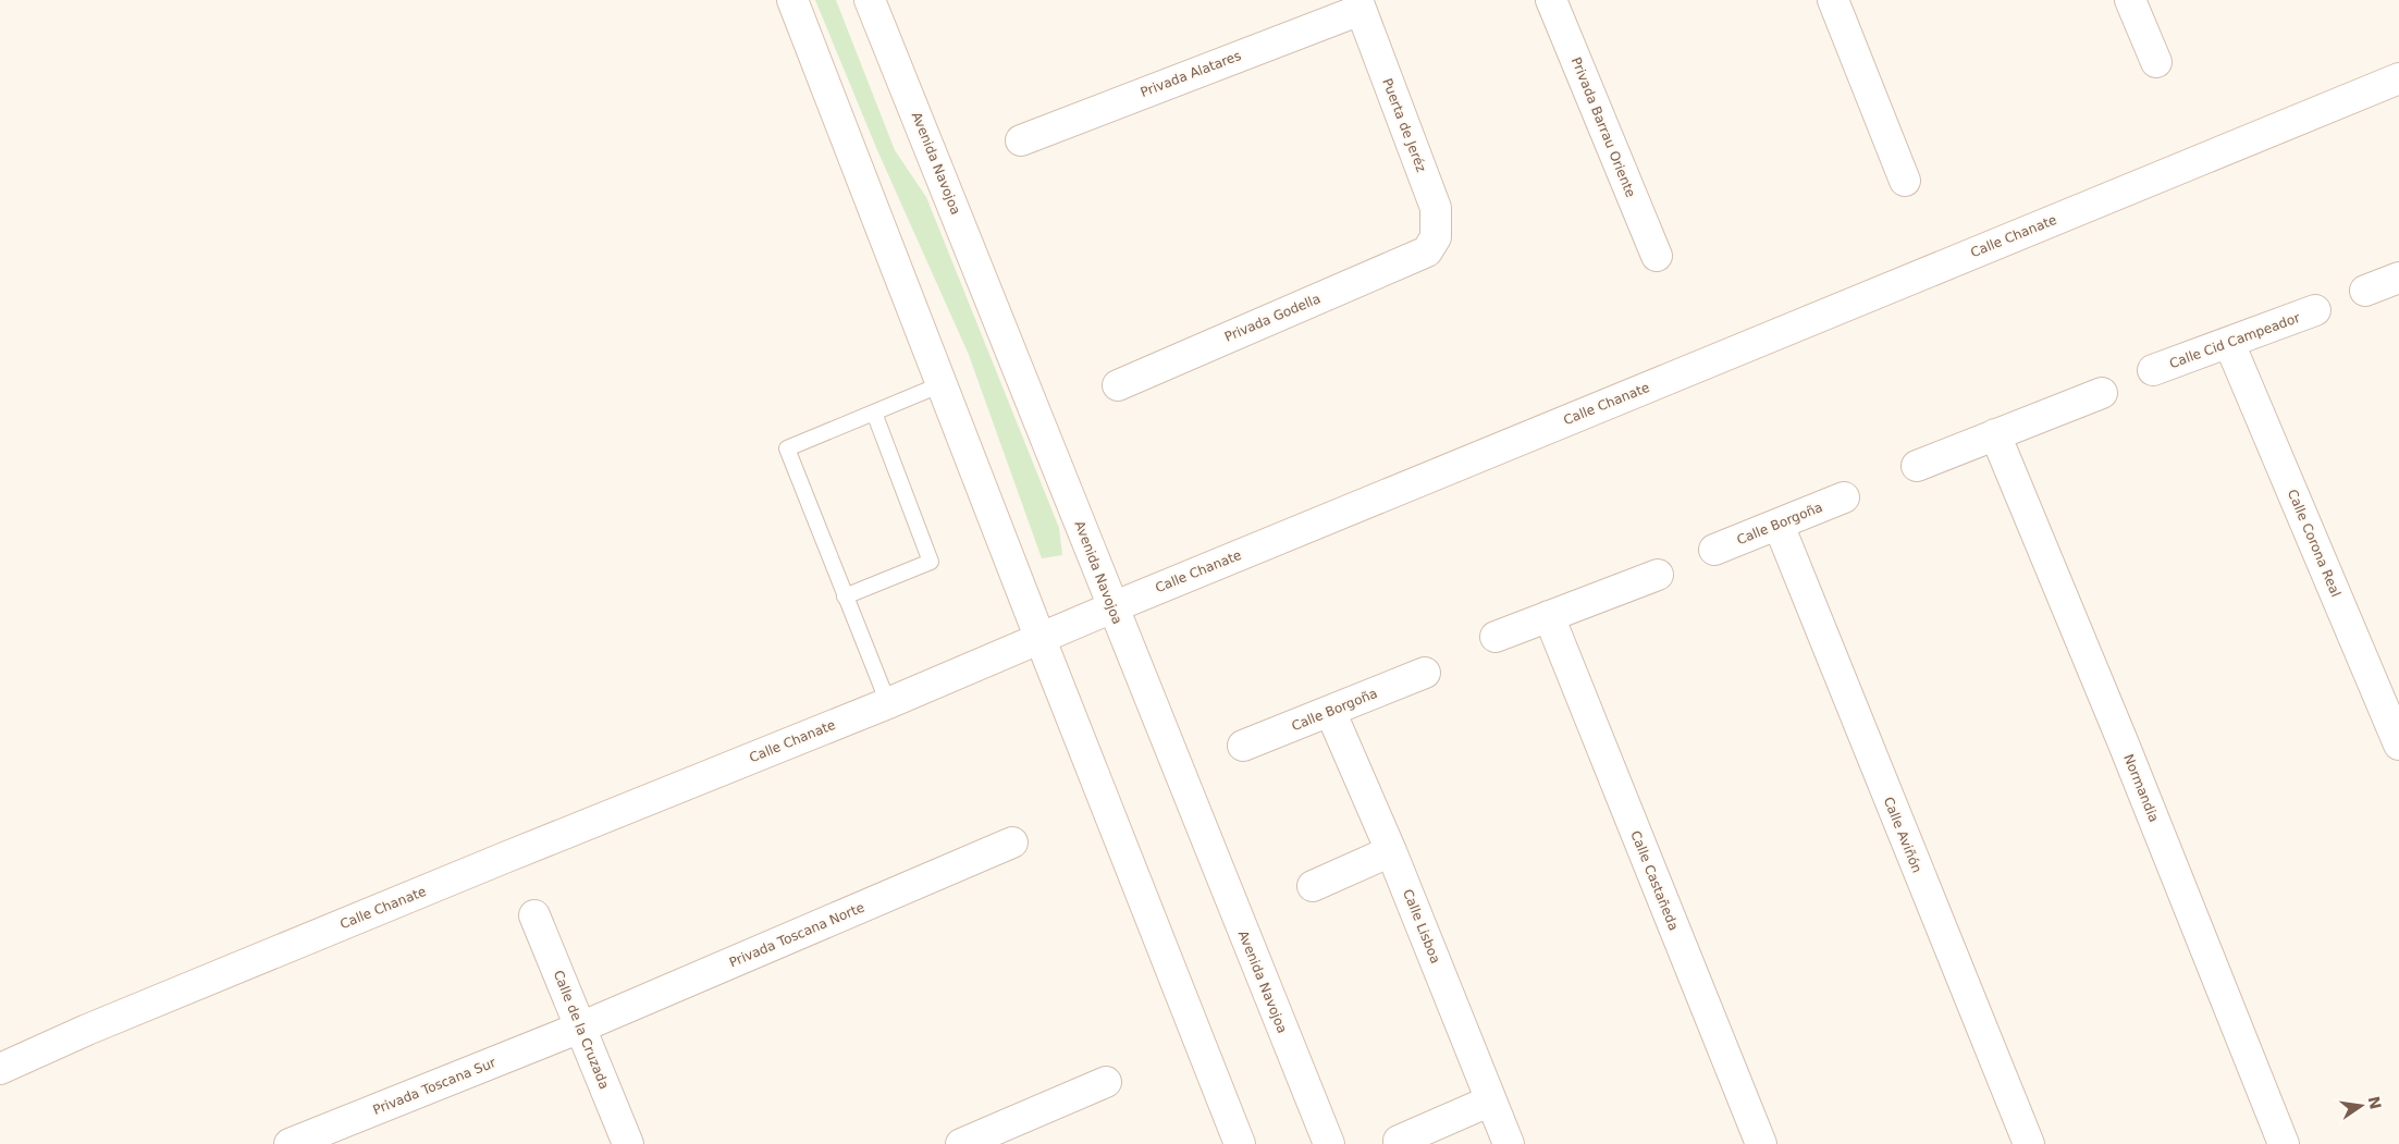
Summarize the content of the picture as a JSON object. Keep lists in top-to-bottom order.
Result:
{
  "streets": {
    "street": [
      "Privada Alatares",
      "Puerta de Jeréz",
      "Privada Barrau Oriente",
      "Avenida Navojoa",
      "Calle Chanate",
      "Privada Godella",
      "Calle Cid Campeador",
      "Calle Borgoña",
      "Calle Corona Real",
      "Normandia",
      "Calle Aviñón",
      "Calle Castañeda",
      "Calle Lisboa",
      "Privada Toscana Norte",
      "Calle de la Cruzada",
      "Privada Toscana Sur"
    ]
  },
  "crossings": [
    ["Privada Alatares", "Puerta de Jeréz"],
    ["Puerta de Jeréz", "Privada Godella"],
    ["Avenida Navojoa", "Calle Chanate"],
    ["Calle Cid Campeador", "Calle Corona Real"],
    ["Calle Borgoña", "Calle Aviñón"],
    ["Calle Borgoña", "Calle Lisboa"],
    ["Privada Toscana Norte", "Calle de la Cruzada"],
    ["Privada Toscana Norte", "Privada Toscana Sur"],
    ["Calle de la Cruzada", "Privada Toscana Sur"]
  ],
  "north": "right"
}
